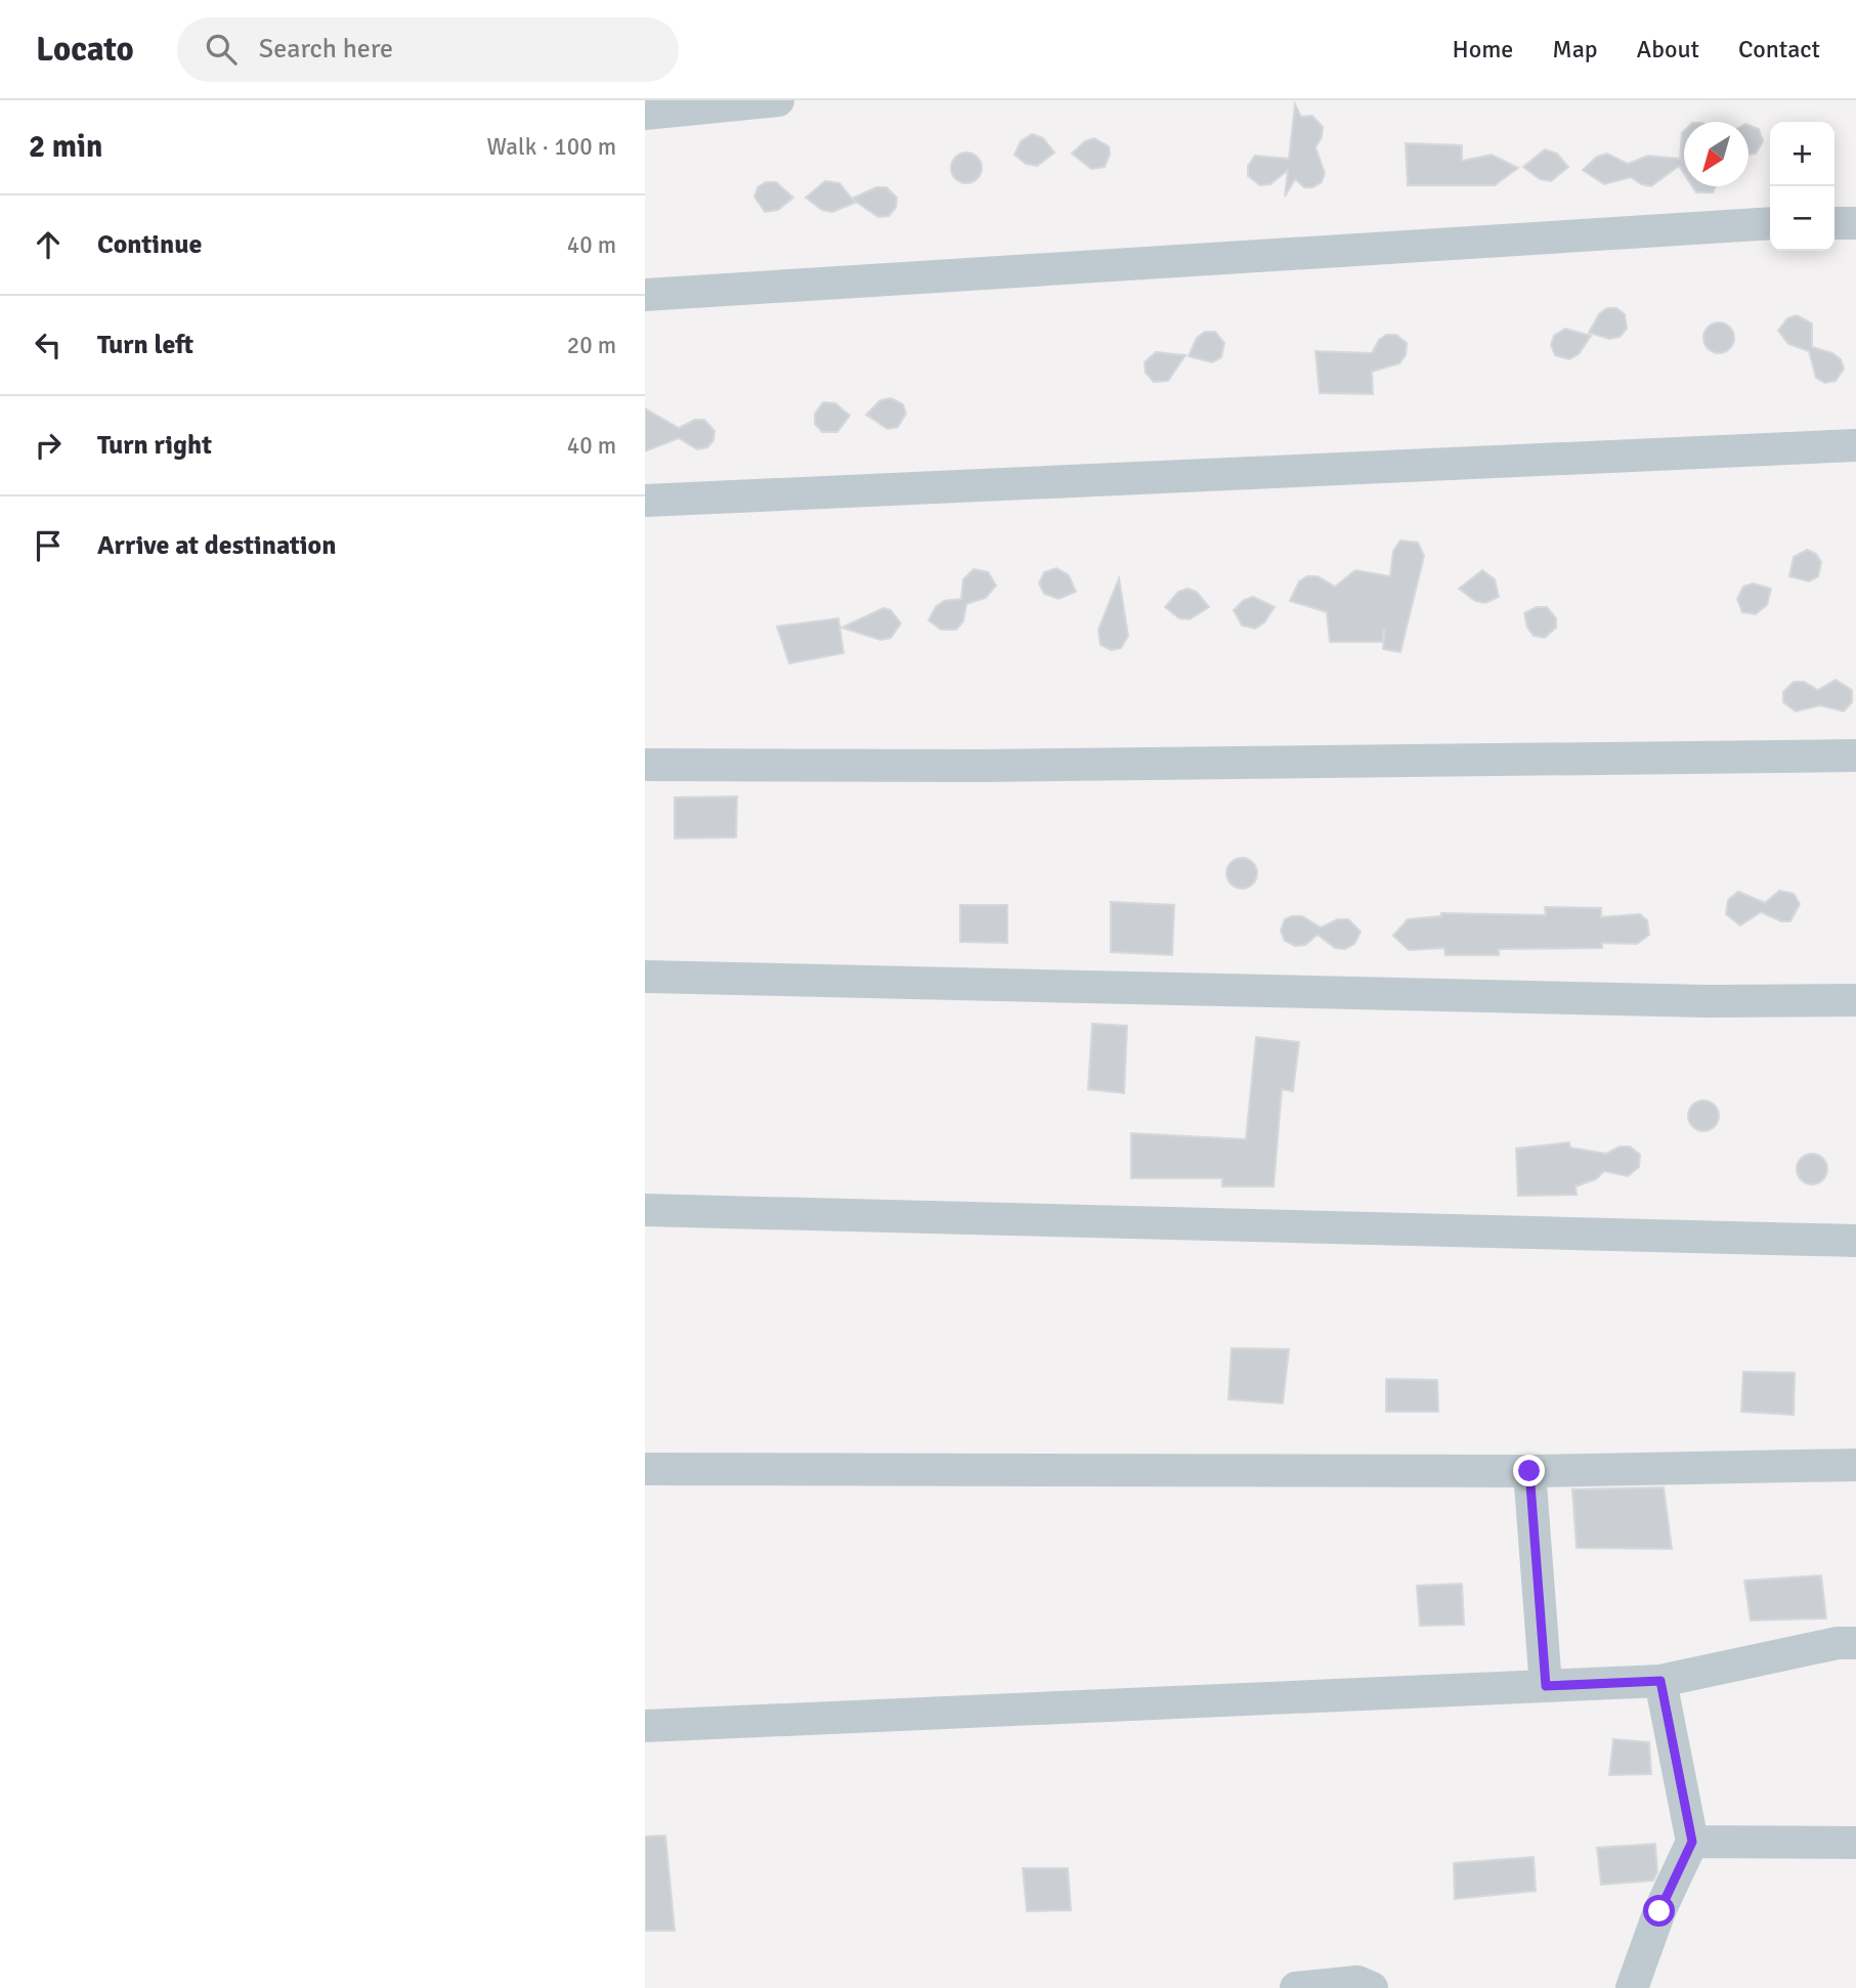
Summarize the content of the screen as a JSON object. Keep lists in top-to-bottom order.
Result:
{
  "north": "bottom left",
  "page": {
    "header": "Locato",
    "search": "Search here",
    "nav": [
      "Home",
      "Map",
      "About",
      "Contact"
    ],
    "heading": ["2 min", "Walk · 100 m"],
    "map_buttons": ["+", "−"],
    "list": [
      ["Continue", "40 m"],
      ["Turn left", "20 m"],
      ["Turn right", "40 m"],
      "Arrive at destination"
    ]
  }
}
